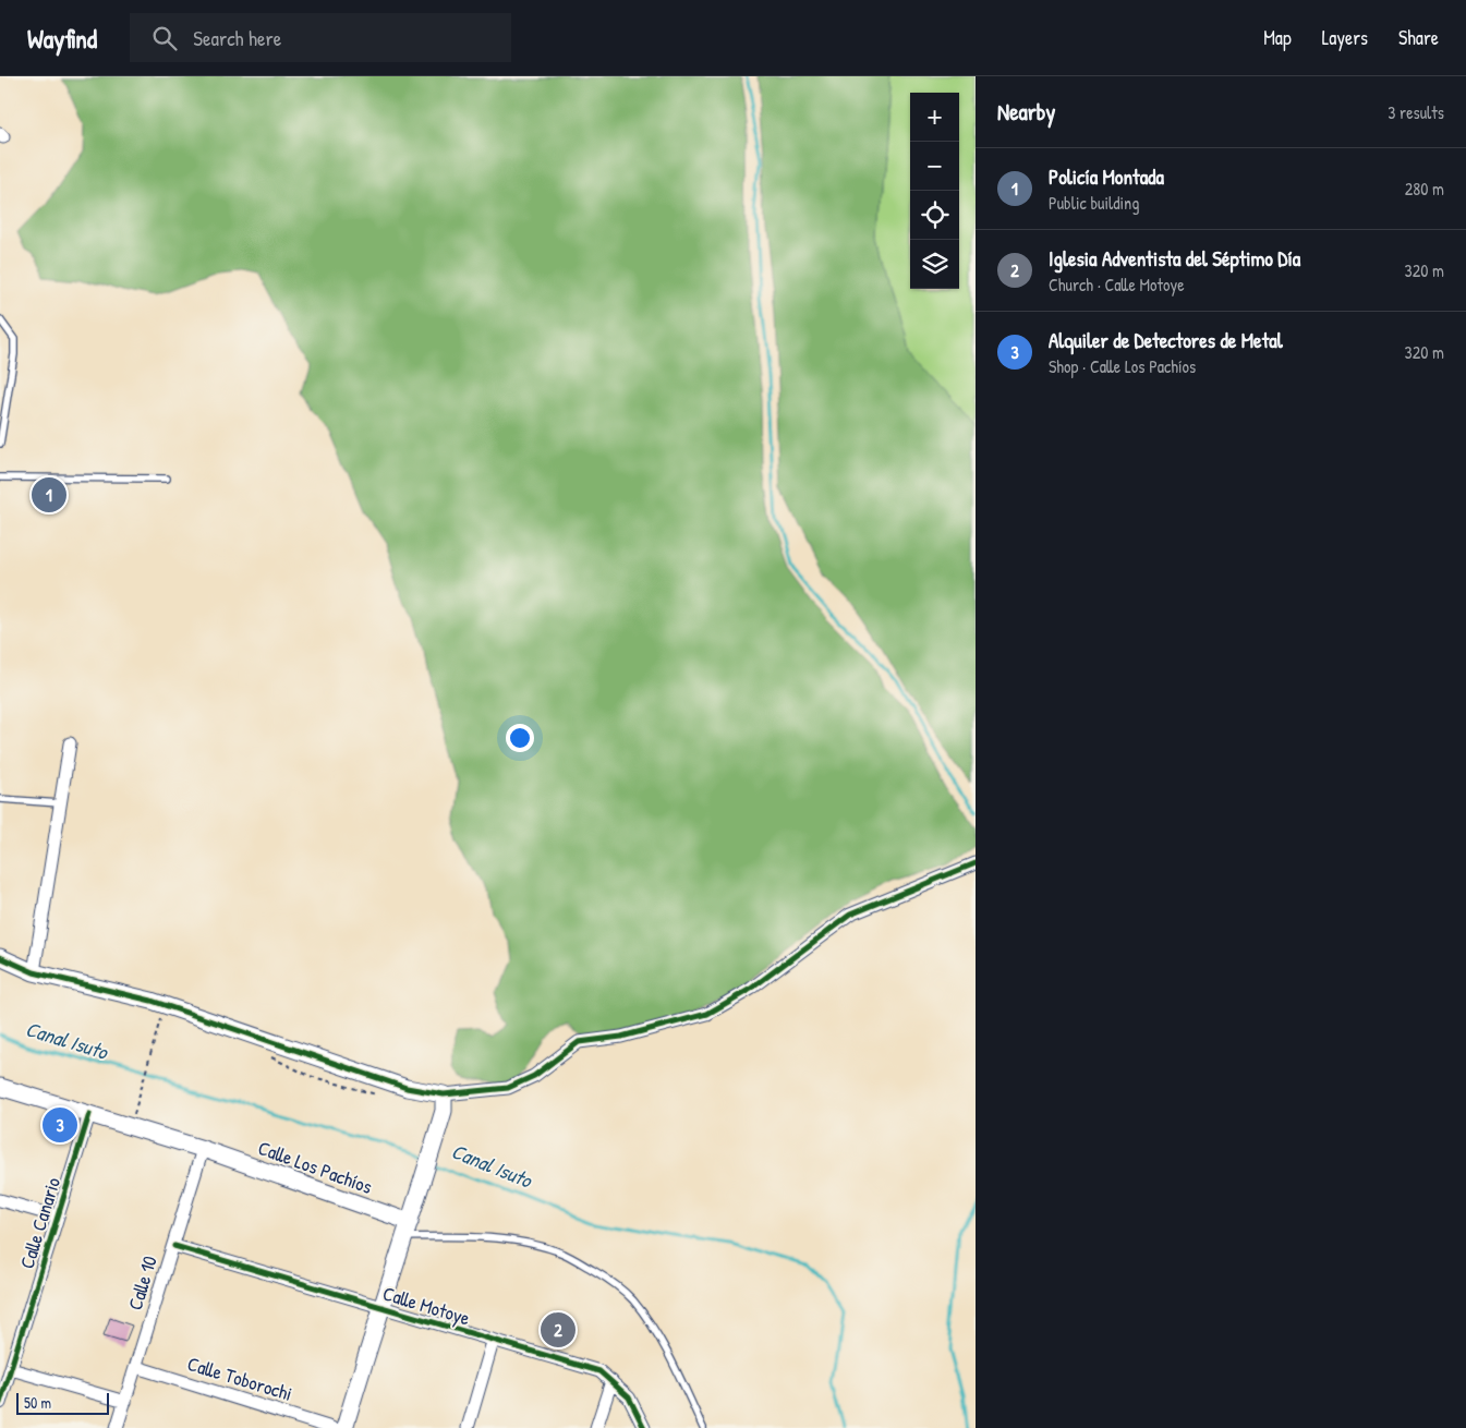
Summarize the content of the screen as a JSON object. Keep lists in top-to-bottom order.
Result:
{
  "streets": {
    "street": [
      "Calle Los Pachíos",
      "Calle Canario",
      "Calle 10",
      "Calle Motoye",
      "Calle Toborochi"
    ]
  },
  "crossings": [
    ["Calle Los Pachíos", "Calle Canario"],
    ["Calle Los Pachíos", "Calle 10"],
    ["Calle 10", "Calle Motoye"],
    ["Calle 10", "Calle Toborochi"]
  ],
  "water": ["Canal Isuto"],
  "scale_bar": "50 m",
  "page": {
    "header": "Wayfind",
    "search": "Search here",
    "nav": ["Map", "Layers", "Share"],
    "heading": ["Nearby", "3 results"],
    "map_buttons": ["+", "−"],
    "list": [
      {
        "mark": "1",
        "name": "Policía Montada",
        "note": "Public building",
        "value": "280 m"
      },
      {
        "mark": "2",
        "name": "Iglesia Adventista del Séptimo Día",
        "note": "Church · Calle Motoye",
        "value": "320 m"
      },
      {
        "mark": "3",
        "name": "Alquiler de Detectores de Metal",
        "note": "Shop · Calle Los Pachíos",
        "value": "320 m"
      }
    ],
    "pins": ["1", "3", "2"],
    "scale": "50 m"
  }
}
